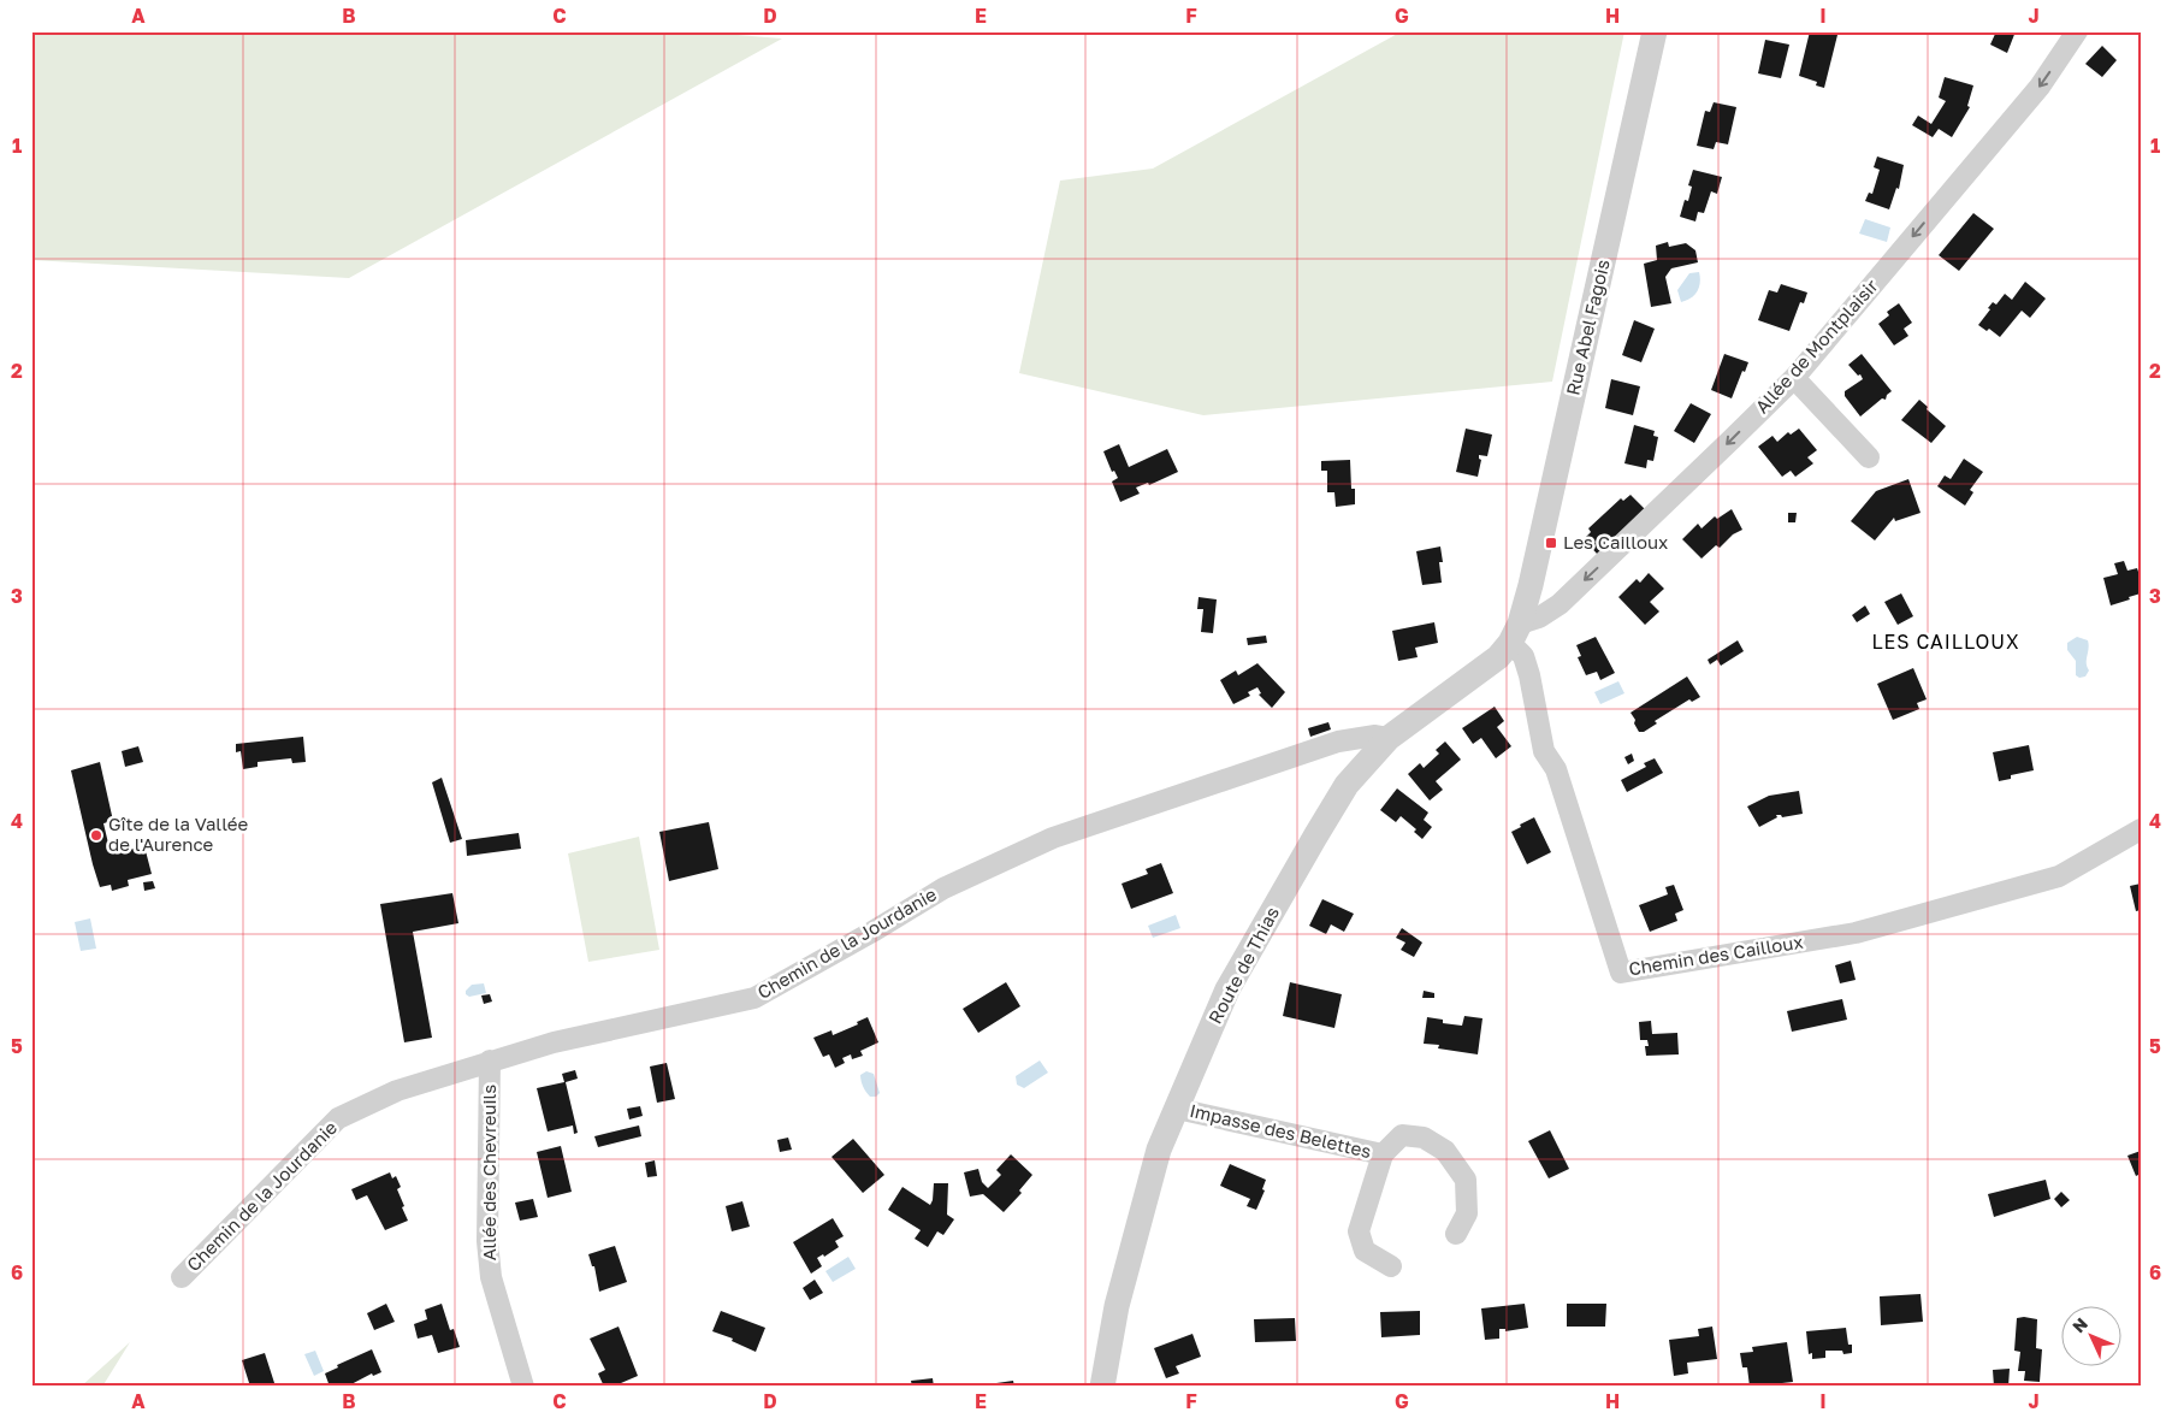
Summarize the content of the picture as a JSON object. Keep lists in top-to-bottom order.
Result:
{
  "streets": {
    "street": [
      "Rue Abel Fagois",
      "Allée de Montplaisir",
      "Chemin de la Jourdanie",
      "Chemin des Cailloux",
      "Route de Thias",
      "Impasse des Belettes",
      "Allée des Chevreuils"
    ]
  },
  "crossings": [
    ["Rue Abel Fagois", "Allée de Montplaisir"],
    ["Rue Abel Fagois", "Chemin des Cailloux"],
    ["Rue Abel Fagois", "Route de Thias"],
    ["Allée de Montplaisir", "Chemin des Cailloux"],
    ["Allée de Montplaisir", "Route de Thias"],
    ["Chemin de la Jourdanie", "Route de Thias"],
    ["Chemin de la Jourdanie", "Allée des Chevreuils"],
    ["Chemin des Cailloux", "Route de Thias"],
    ["Route de Thias", "Impasse des Belettes"]
  ],
  "one_way": ["Allée de Montplaisir"],
  "districts": ["LES CAILLOUX"],
  "places": {
    "transit": ["Les Cailloux"],
    "other": ["Gîte de la Vallée de l'Aurence"]
  },
  "north": "top left",
  "grid": {
    "columns": [
      "A",
      "B",
      "C",
      "D",
      "E",
      "F",
      "G",
      "H",
      "I",
      "J"
    ],
    "rows": [
      "1",
      "2",
      "3",
      "4",
      "5",
      "6"
    ]
  }
}
